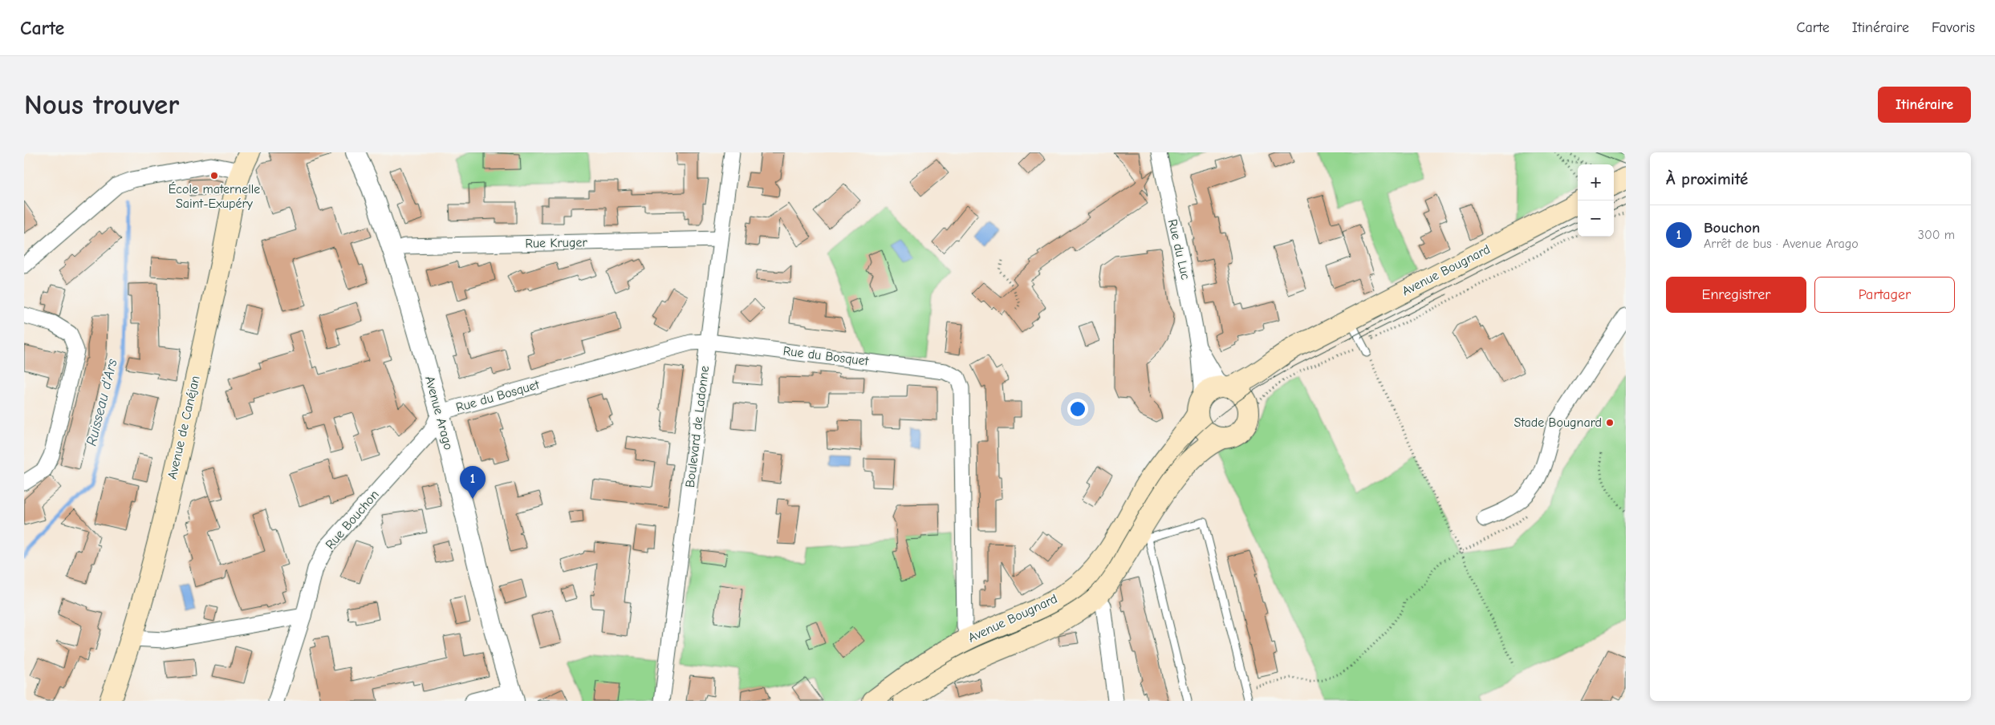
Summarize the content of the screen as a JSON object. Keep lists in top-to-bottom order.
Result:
{
  "streets": {
    "main road": ["Avenue Bougnard", "Avenue de Canéjan"],
    "street": [
      "Rue Kruger",
      "Rue du Luc",
      "Rue du Bosquet",
      "Avenue Arago",
      "Boulevard de Ladonne",
      "Rue Bouchon"
    ]
  },
  "crossings": [
    ["Rue Kruger", "Avenue Arago"],
    ["Rue Kruger", "Boulevard de Ladonne"],
    ["Rue du Luc", "Avenue Bougnard"],
    ["Avenue Bougnard", "Rue du Bosquet"],
    ["Rue du Bosquet", "Avenue Arago"],
    ["Rue du Bosquet", "Boulevard de Ladonne"],
    ["Rue du Bosquet", "Rue Bouchon"],
    ["Avenue Arago", "Rue Bouchon"]
  ],
  "water": ["Ruisseau d'Ars"],
  "places": ["École maternelle Saint-Exupéry", "Stade Bougnard"],
  "page": {
    "header": "Carte",
    "nav": ["Carte", "Itinéraire", "Favoris"],
    "buttons": [
      "Itinéraire",
      ["Enregistrer", "Partager"]
    ],
    "title": "Nous trouver",
    "heading": "À proximité",
    "map_buttons": ["+", "−"],
    "list": [
      {
        "mark": "1",
        "name": "Bouchon",
        "note": "Arrêt de bus · Avenue Arago",
        "value": "300 m"
      }
    ],
    "pins": "1"
  }
}
